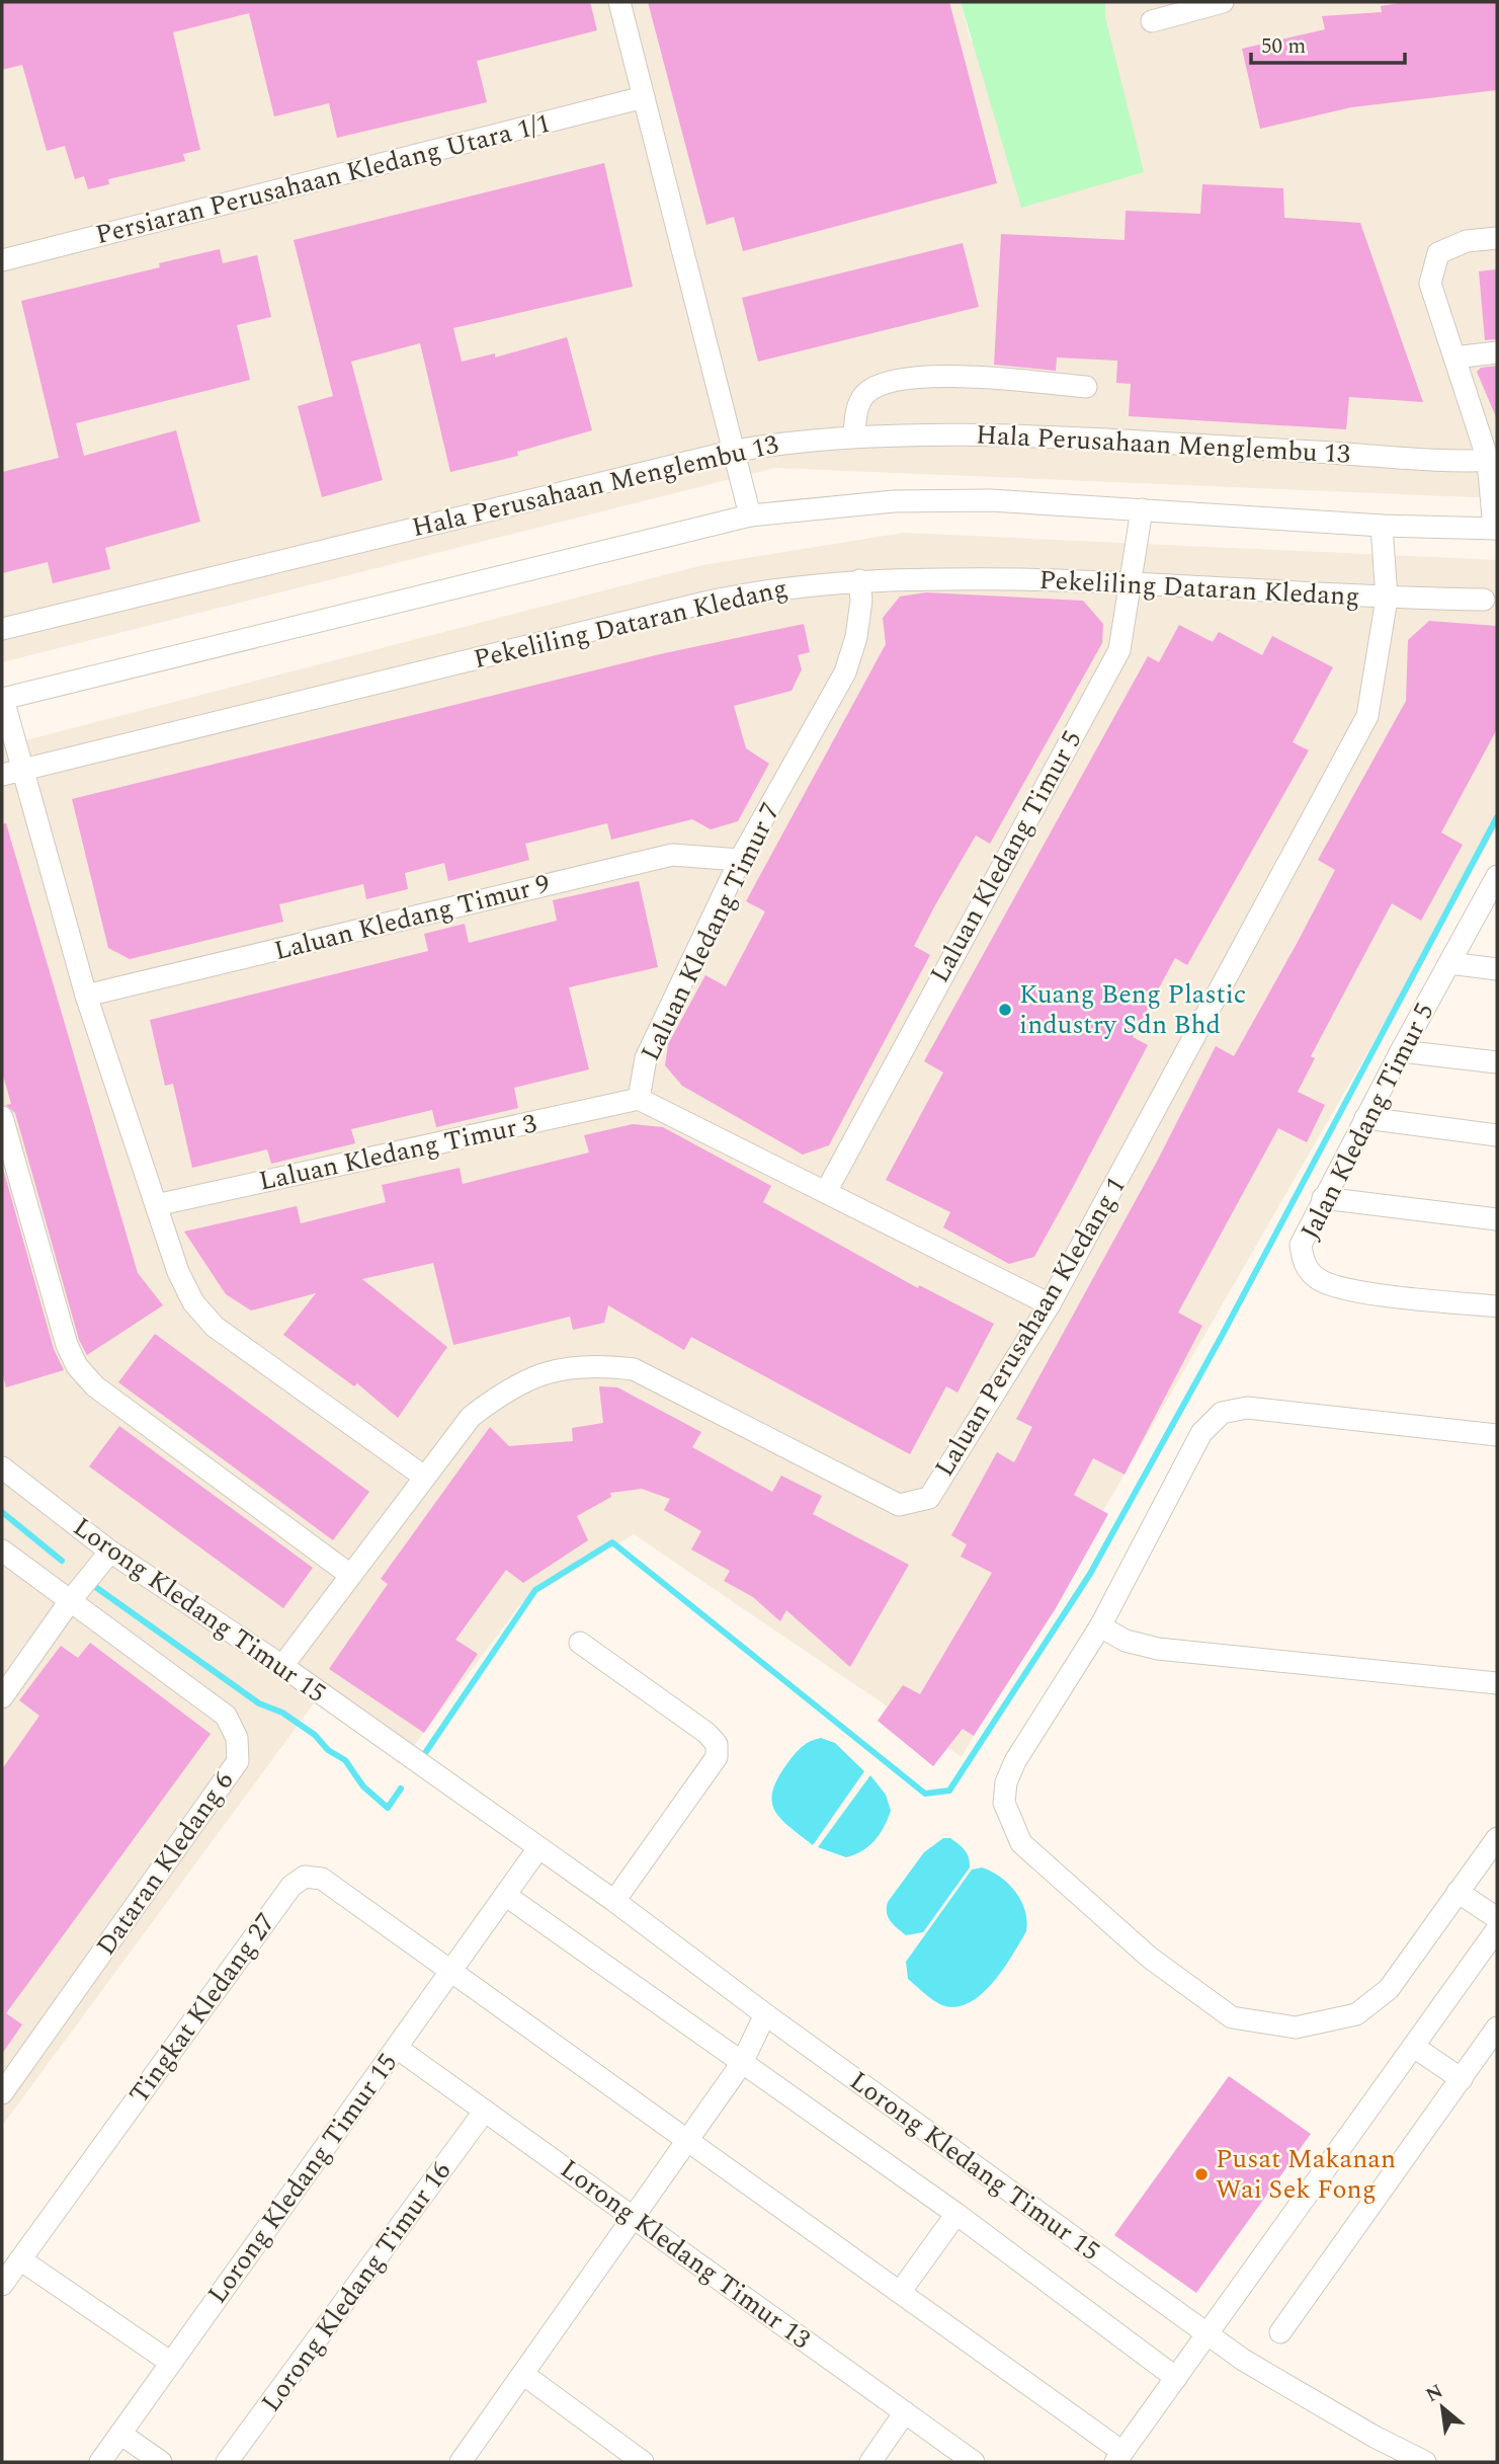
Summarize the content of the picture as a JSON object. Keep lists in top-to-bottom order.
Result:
{
  "streets": {
    "street": [
      "Persiaran Perusahaan Kledang Utara 1/1",
      "Hala Perusahaan Menglembu 13",
      "Pekeliling Dataran Kledang",
      "Laluan Kledang Timur 5",
      "Laluan Kledang Timur 9",
      "Laluan Kledang Timur 7",
      "Jalan Kledang Timur 5",
      "Laluan Kledang Timur 3",
      "Laluan Perusahaan Kledang 1",
      "Lorong Kledang Timur 15",
      "Dataran Kledang 6",
      "Tingkat Kledang 27",
      "Lorong Kledang Timur 13",
      "Lorong Kledang Timur 16"
    ]
  },
  "crossings": [
    ["Pekeliling Dataran Kledang", "Laluan Kledang Timur 5"],
    ["Pekeliling Dataran Kledang", "Laluan Kledang Timur 7"],
    ["Pekeliling Dataran Kledang", "Laluan Perusahaan Kledang 1"],
    ["Laluan Kledang Timur 9", "Laluan Kledang Timur 7"],
    ["Laluan Kledang Timur 7", "Laluan Kledang Timur 3"],
    ["Laluan Perusahaan Kledang 1", "Lorong Kledang Timur 15"],
    ["Lorong Kledang Timur 15", "Tingkat Kledang 27"],
    ["Lorong Kledang Timur 15", "Lorong Kledang Timur 13"],
    ["Lorong Kledang Timur 13", "Lorong Kledang Timur 16"]
  ],
  "places": ["Kuang Beng Plastic industry Sdn Bhd", "Pusat Makanan Wai Sek Fong"],
  "scale_bar": "50 m",
  "north": "top left"
}
